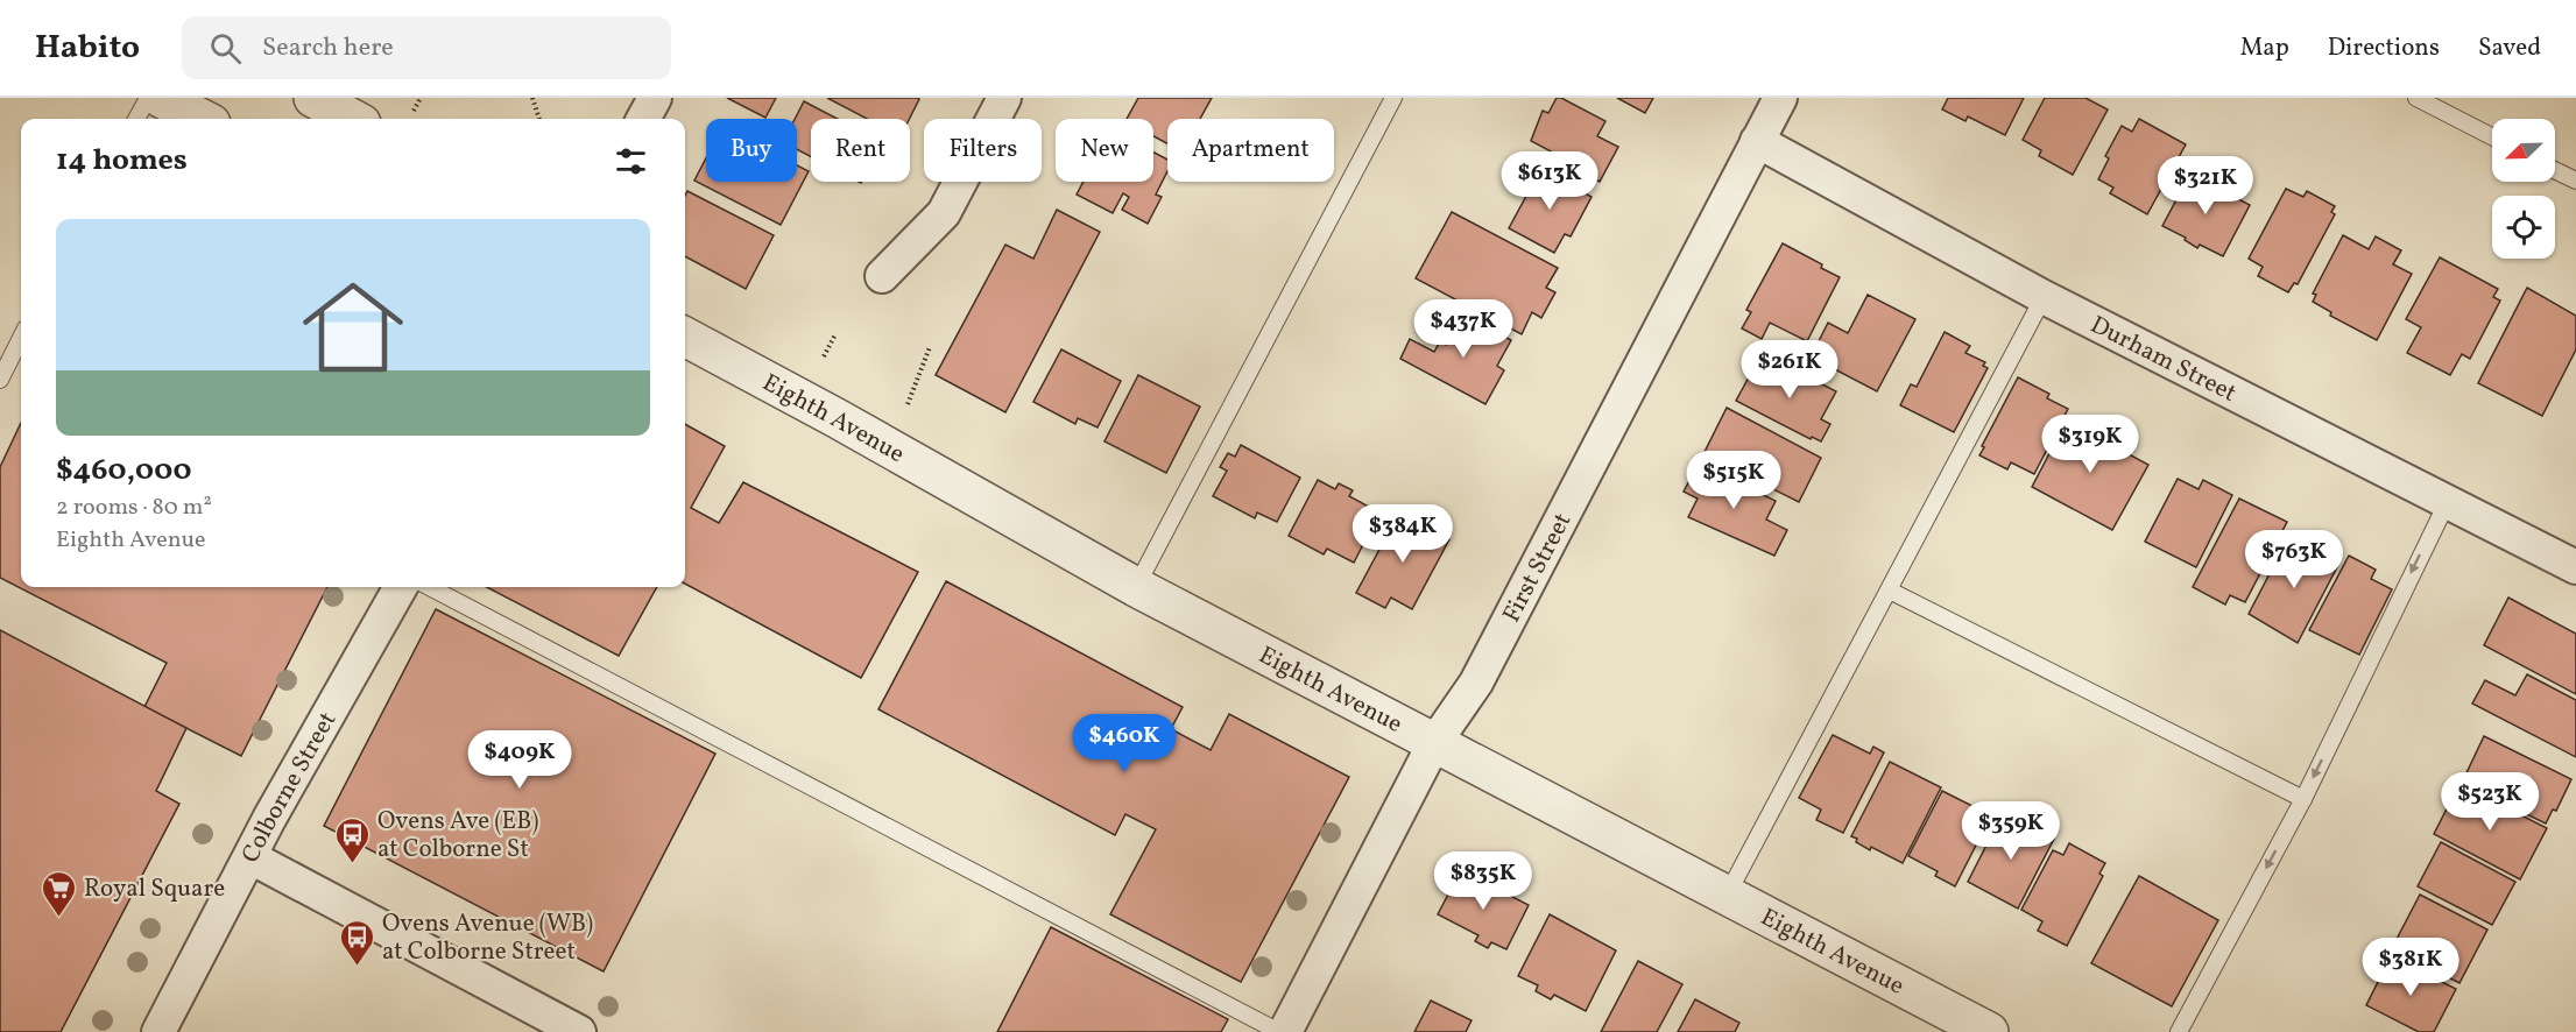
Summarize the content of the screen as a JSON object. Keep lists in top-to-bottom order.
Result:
{
  "streets": {
    "street": [
      "Durham Street",
      "Eighth Avenue",
      "First Street",
      "Colborne Street"
    ]
  },
  "crossings": [
    ["Durham Street", "First Street"],
    ["Eighth Avenue", "First Street"]
  ],
  "places": {
    "bus stop": ["Ovens Ave (EB) at Colborne St", "Ovens Avenue (WB) at Colborne Street"],
    "supermarket": ["Royal Square"]
  },
  "north": "bottom left",
  "page": {
    "header": "Habito",
    "search": "Search here",
    "nav": ["Map", "Directions", "Saved"],
    "chip": [
      "Buy",
      "Rent",
      "Filters",
      "New",
      "Apartment"
    ],
    "heading": "14 homes",
    "price": [
      "$613K",
      "$321K",
      "$437K",
      "$261K",
      "$319K",
      "$515K",
      "$384K",
      "$763K",
      "$460K",
      "$409K",
      "$523K",
      "$359K",
      "$835K",
      "$381K"
    ],
    "list": [
      {
        "name": "$460,000",
        "note": "2 rooms · 80 m² · Eighth Avenue"
      }
    ]
  }
}
